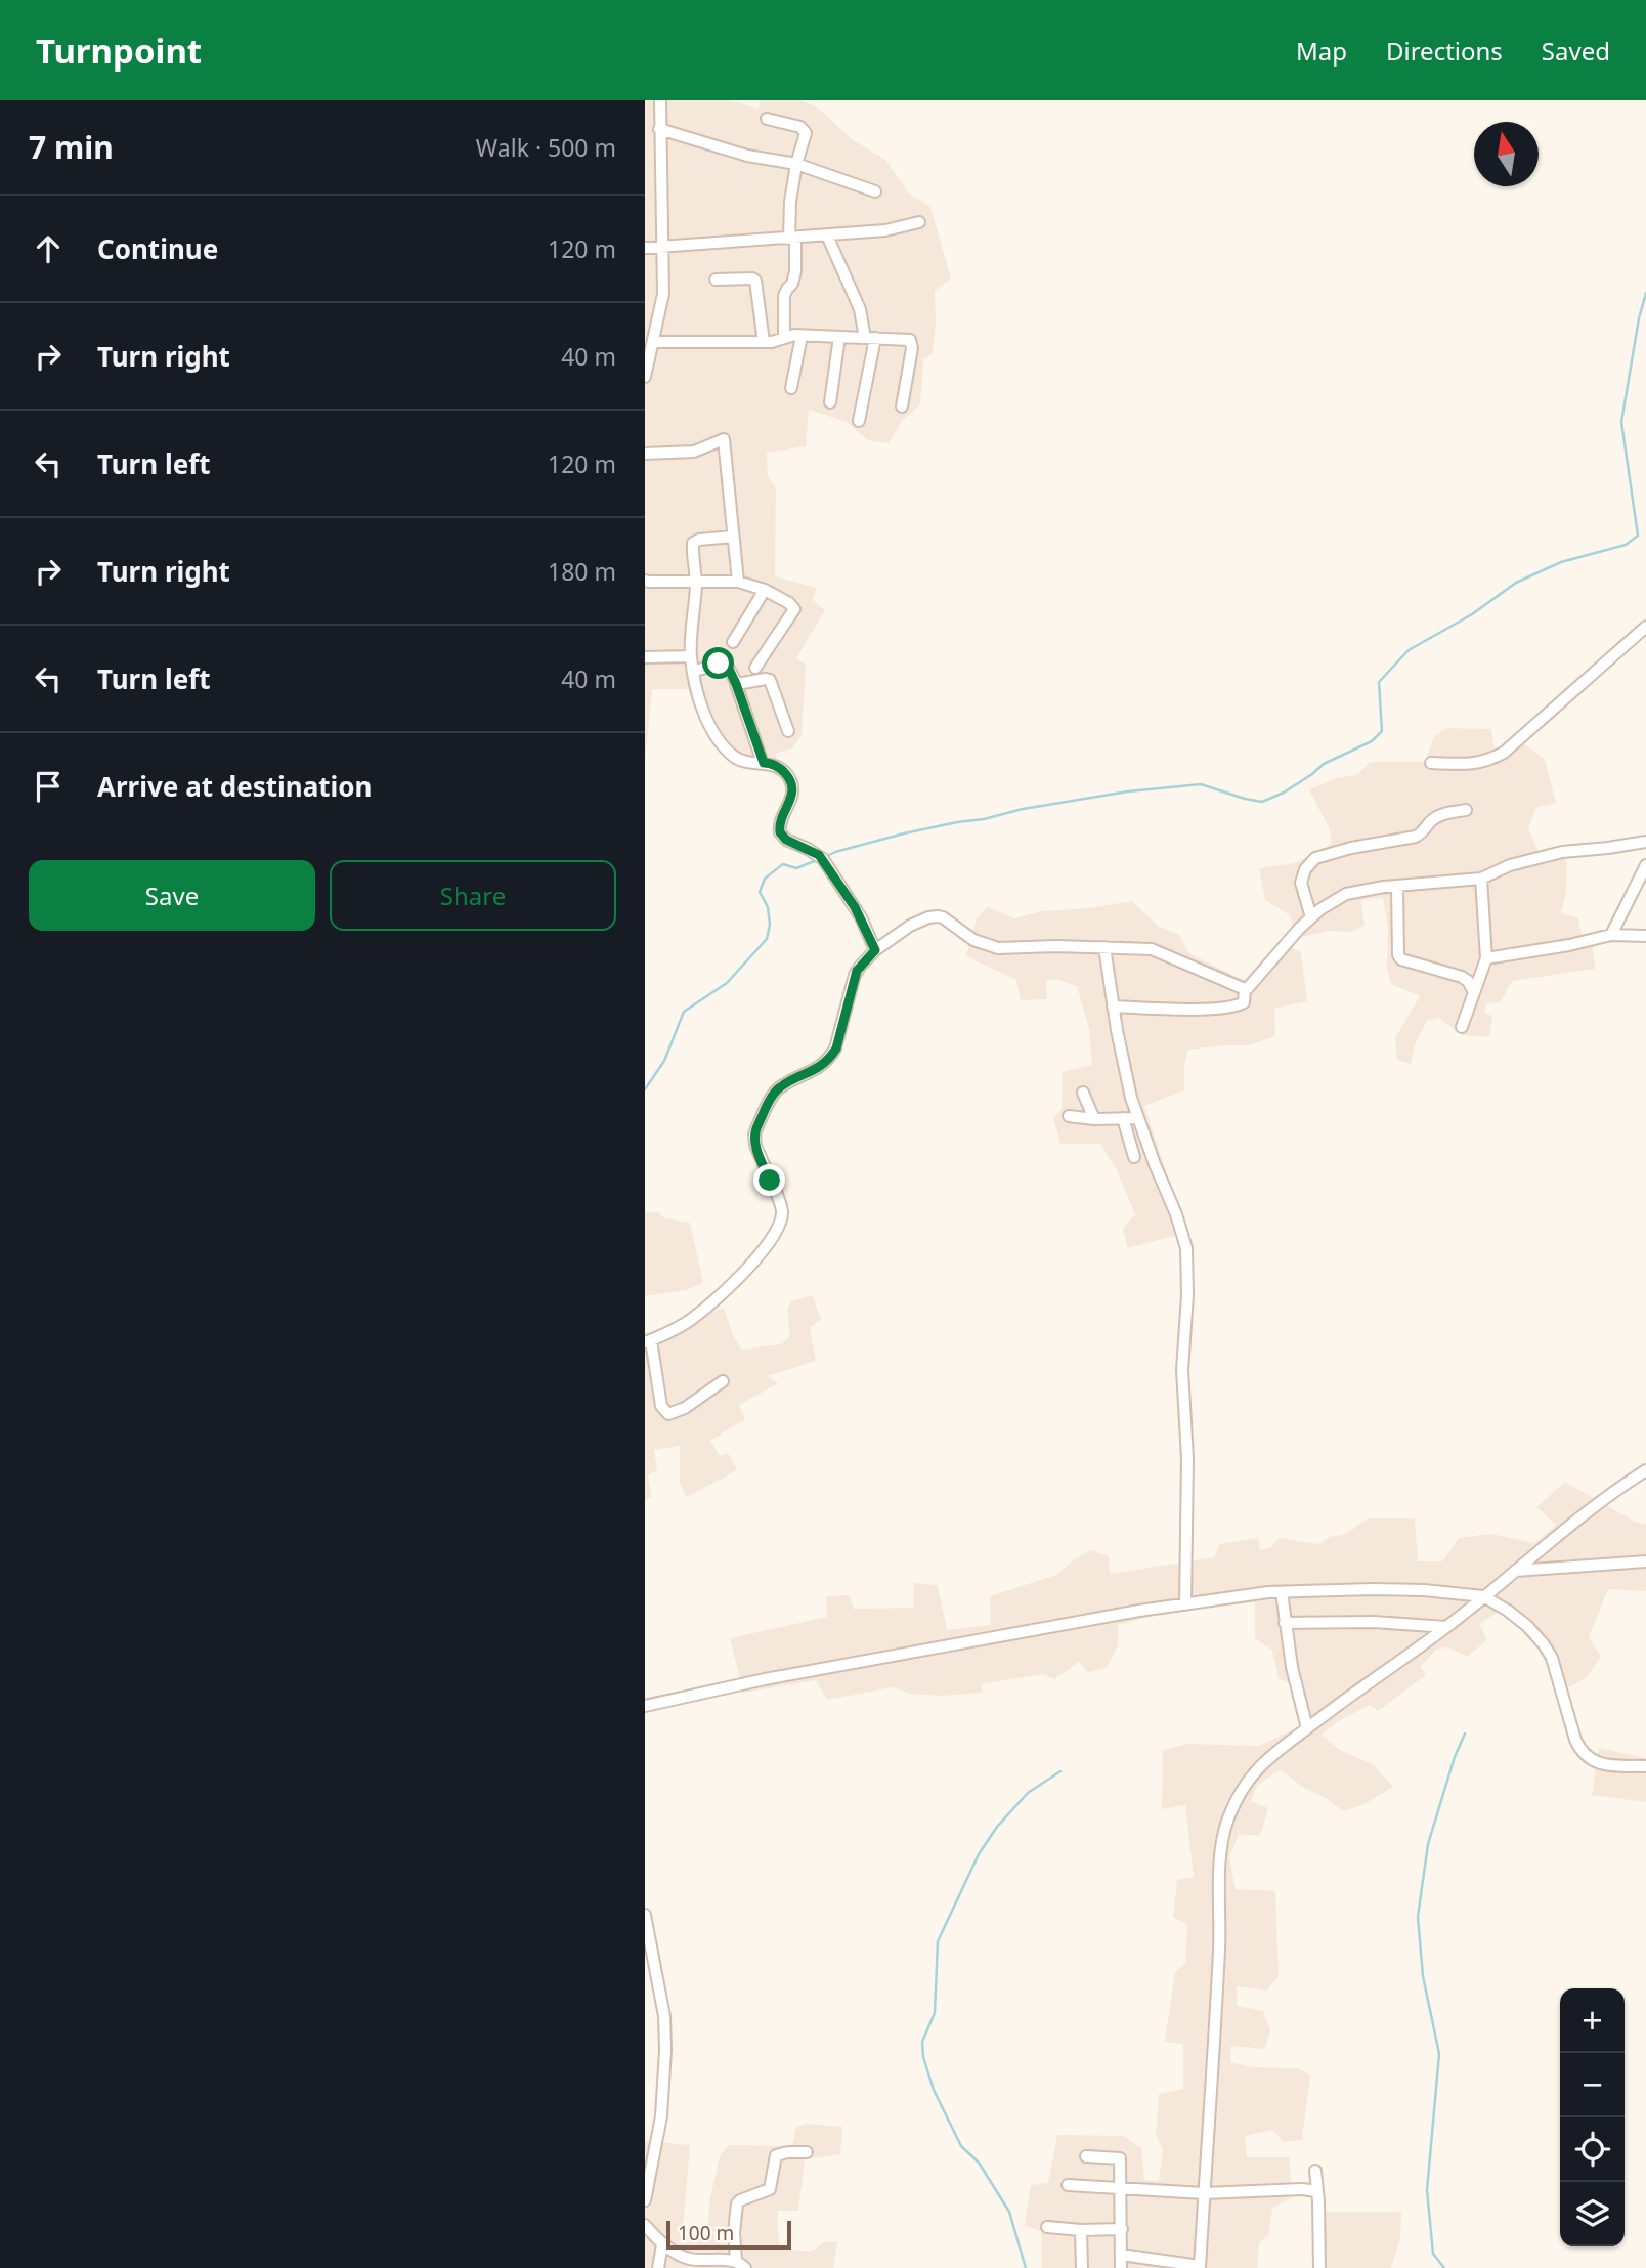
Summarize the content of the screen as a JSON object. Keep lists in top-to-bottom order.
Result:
{
  "scale_bar": "100 m",
  "north": "top",
  "page": {
    "header": "Turnpoint",
    "nav": ["Map", "Directions", "Saved"],
    "heading": ["7 min", "Walk · 500 m"],
    "list": [
      ["Continue", "120 m"],
      ["Turn right", "40 m"],
      ["Turn left", "120 m"],
      ["Turn right", "180 m"],
      ["Turn left", "40 m"],
      "Arrive at destination"
    ],
    "buttons": ["Save", "Share"],
    "map_buttons": ["+", "−"],
    "scale": "100 m"
  }
}
